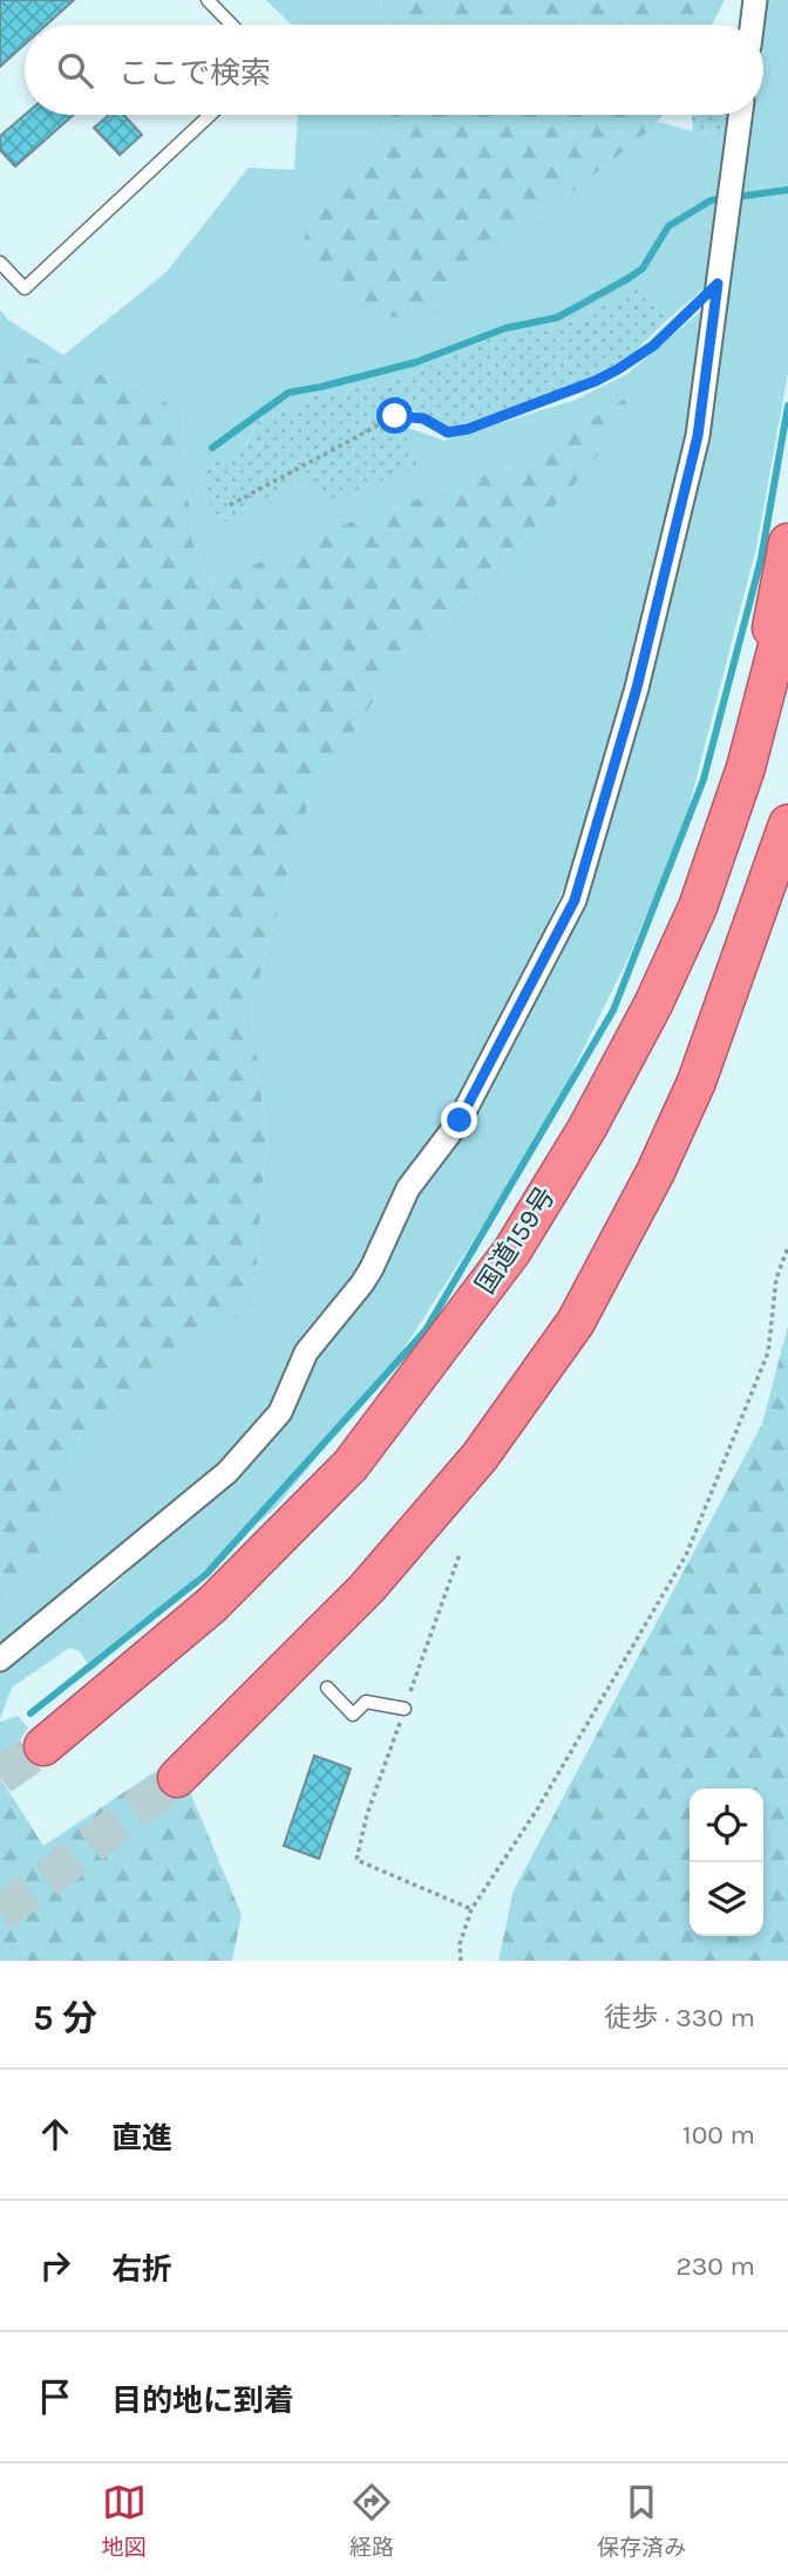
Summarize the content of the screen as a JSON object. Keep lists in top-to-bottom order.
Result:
{
  "streets": {
    "highway": ["国道159号"]
  },
  "page": {
    "search": "ここで検索",
    "heading": ["5 分", "徒歩 · 330 m"],
    "list": [
      ["直進", "100 m"],
      ["右折", "230 m"],
      "目的地に到着"
    ],
    "nav": ["地図", "経路", "保存済み"]
  }
}
